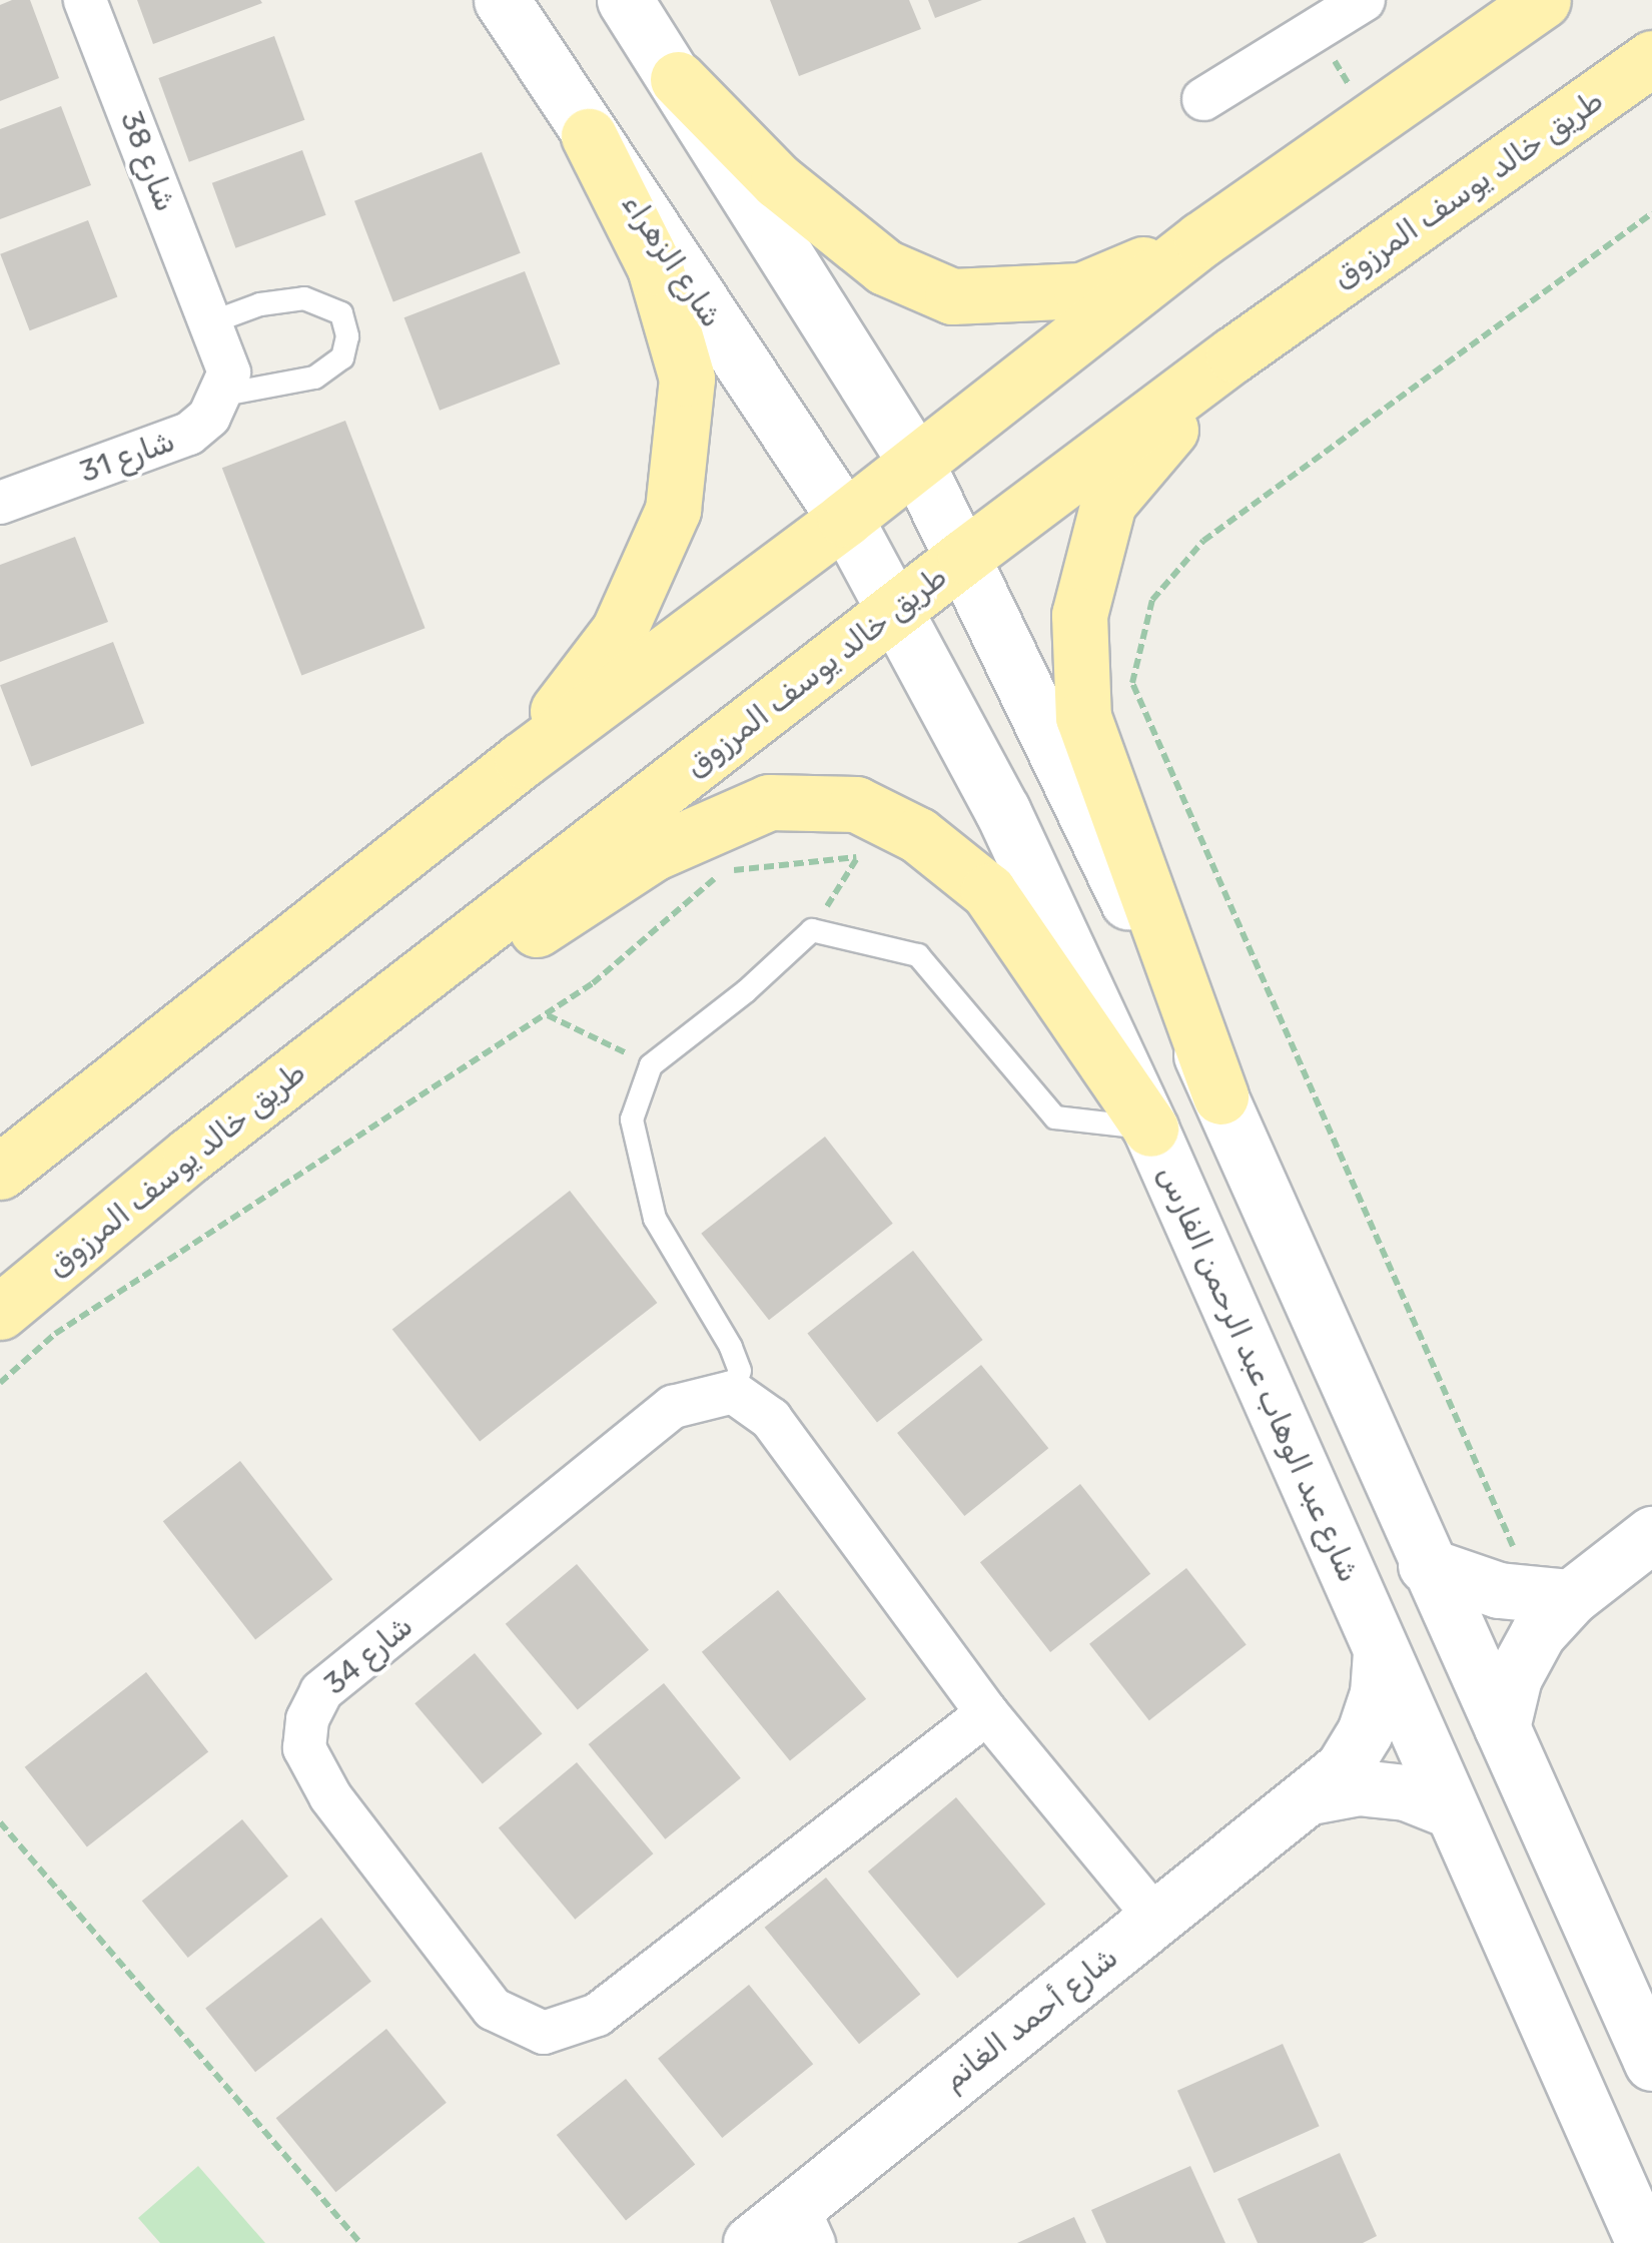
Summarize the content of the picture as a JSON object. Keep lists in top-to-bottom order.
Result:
{
  "streets": {
    "main road": ["طريق خالد يوسف المرزوق"],
    "street": [
      "شارع 38",
      "شارع الزهراء",
      "شارع 31",
      "شارع عبد الوهاب عبد الرحمن الفارس",
      "شارع 34",
      "شارع أحمد الغانم"
    ]
  },
  "crossings": [
    ["طريق خالد يوسف المرزوق", "شارع عبد الوهاب عبد الرحمن الفارس"],
    ["شارع الزهراء", "شارع عبد الوهاب عبد الرحمن الفارس"],
    ["شارع عبد الوهاب عبد الرحمن الفارس", "شارع أحمد الغانم"]
  ]
}
